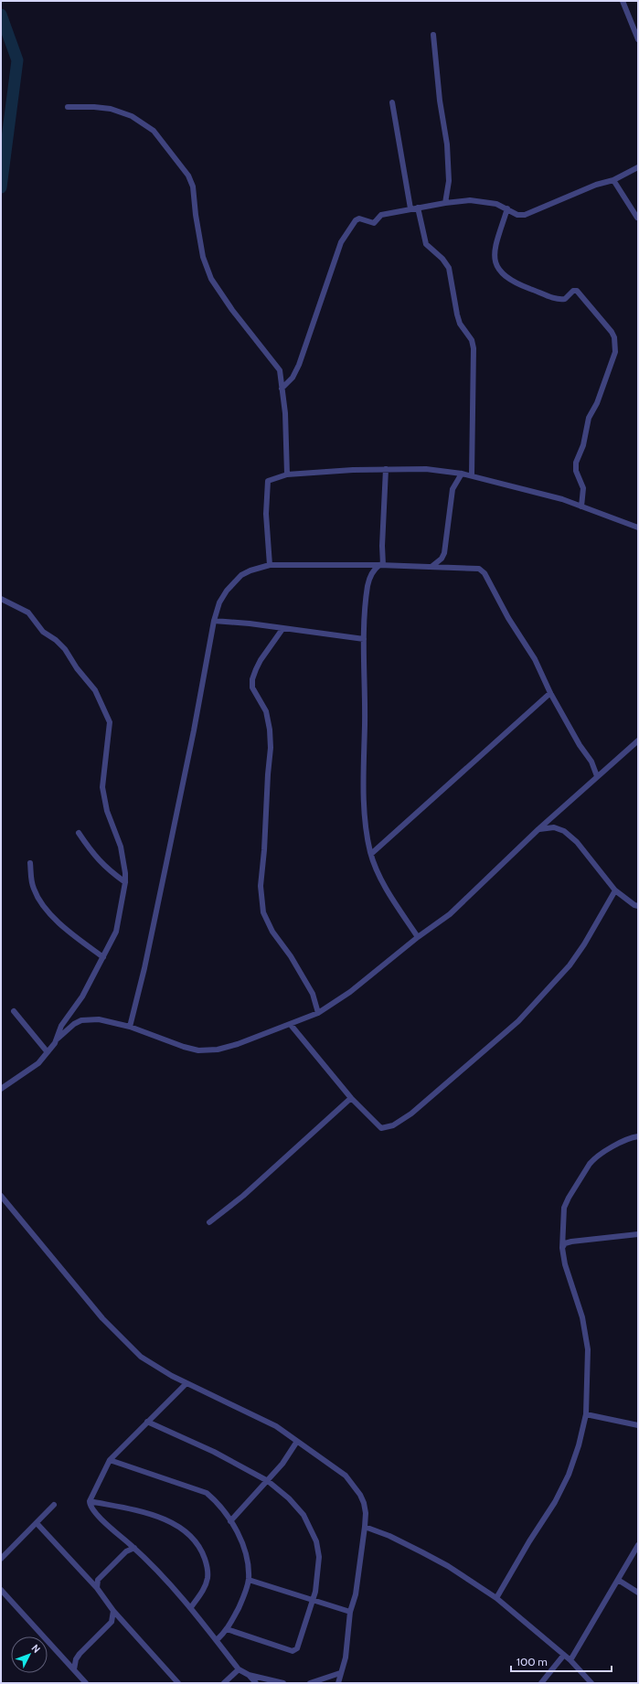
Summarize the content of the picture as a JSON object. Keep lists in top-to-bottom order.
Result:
{
  "scale_bar": "100 m",
  "north": "top right"
}
